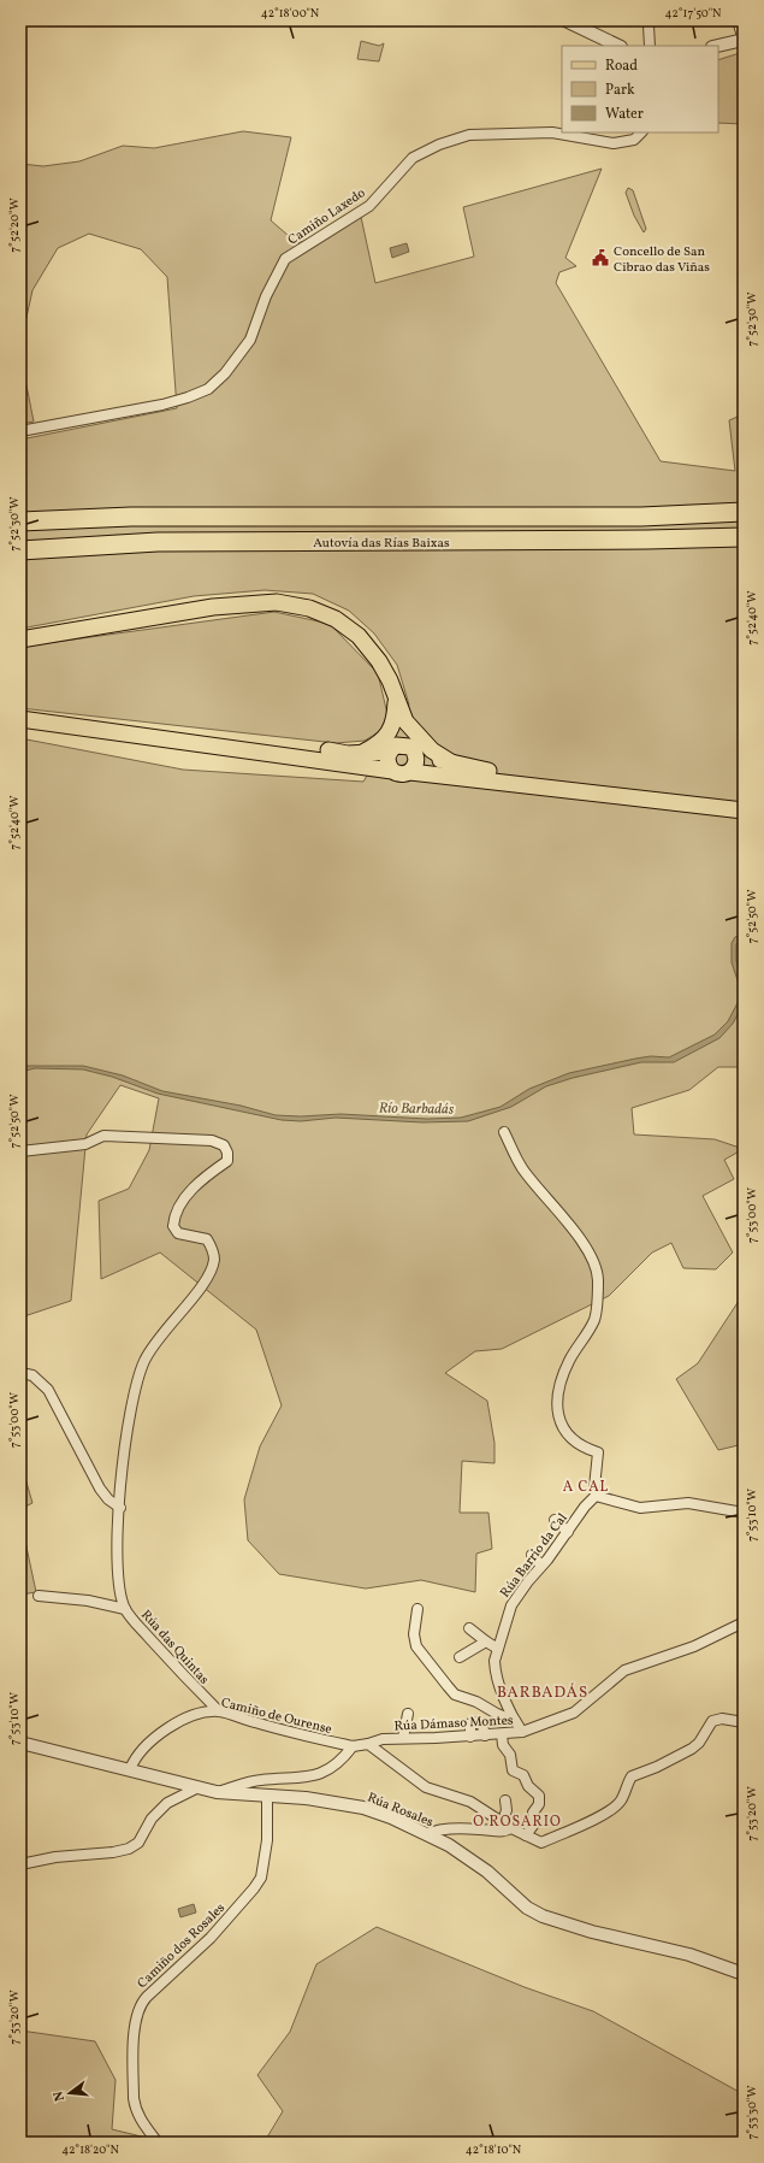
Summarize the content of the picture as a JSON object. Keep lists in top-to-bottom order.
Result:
{
  "streets": {
    "highway": ["Autovía das Rías Baixas"],
    "street": [
      "Camiño Laxedo",
      "Rúa Barrio da Cal",
      "Rúa das Quintas",
      "Camiño de Ourense",
      "Rúa Dámaso Montes",
      "Rúa Rosales",
      "Camiño dos Rosales"
    ]
  },
  "crossings": [
    ["Rúa Barrio da Cal", "Rúa Dámaso Montes"],
    ["Rúa das Quintas", "Camiño de Ourense"],
    ["Camiño de Ourense", "Rúa Dámaso Montes"],
    ["Camiño de Ourense", "Rúa Rosales"],
    ["Rúa Rosales", "Camiño dos Rosales"]
  ],
  "districts": ["A CAL", "BARBADÁS", "O ROSARIO"],
  "water": ["Río Barbadás"],
  "places": {
    "public building": ["Concello de San Cibrao das Viñas"]
  },
  "legend": ["Road", "Park", "Water"],
  "north": "left",
  "coordinates": [
    "42°18'00\"N",
    "42°17'50\"N",
    "7°52'20\"W",
    "7°52'30\"W",
    "7°52'40\"W",
    "7°52'50\"W",
    "7°53'00\"W",
    "7°53'10\"W",
    "7°53'20\"W",
    "7°53'30\"W",
    "42°18'20\"N",
    "42°18'10\"N"
  ]
}
